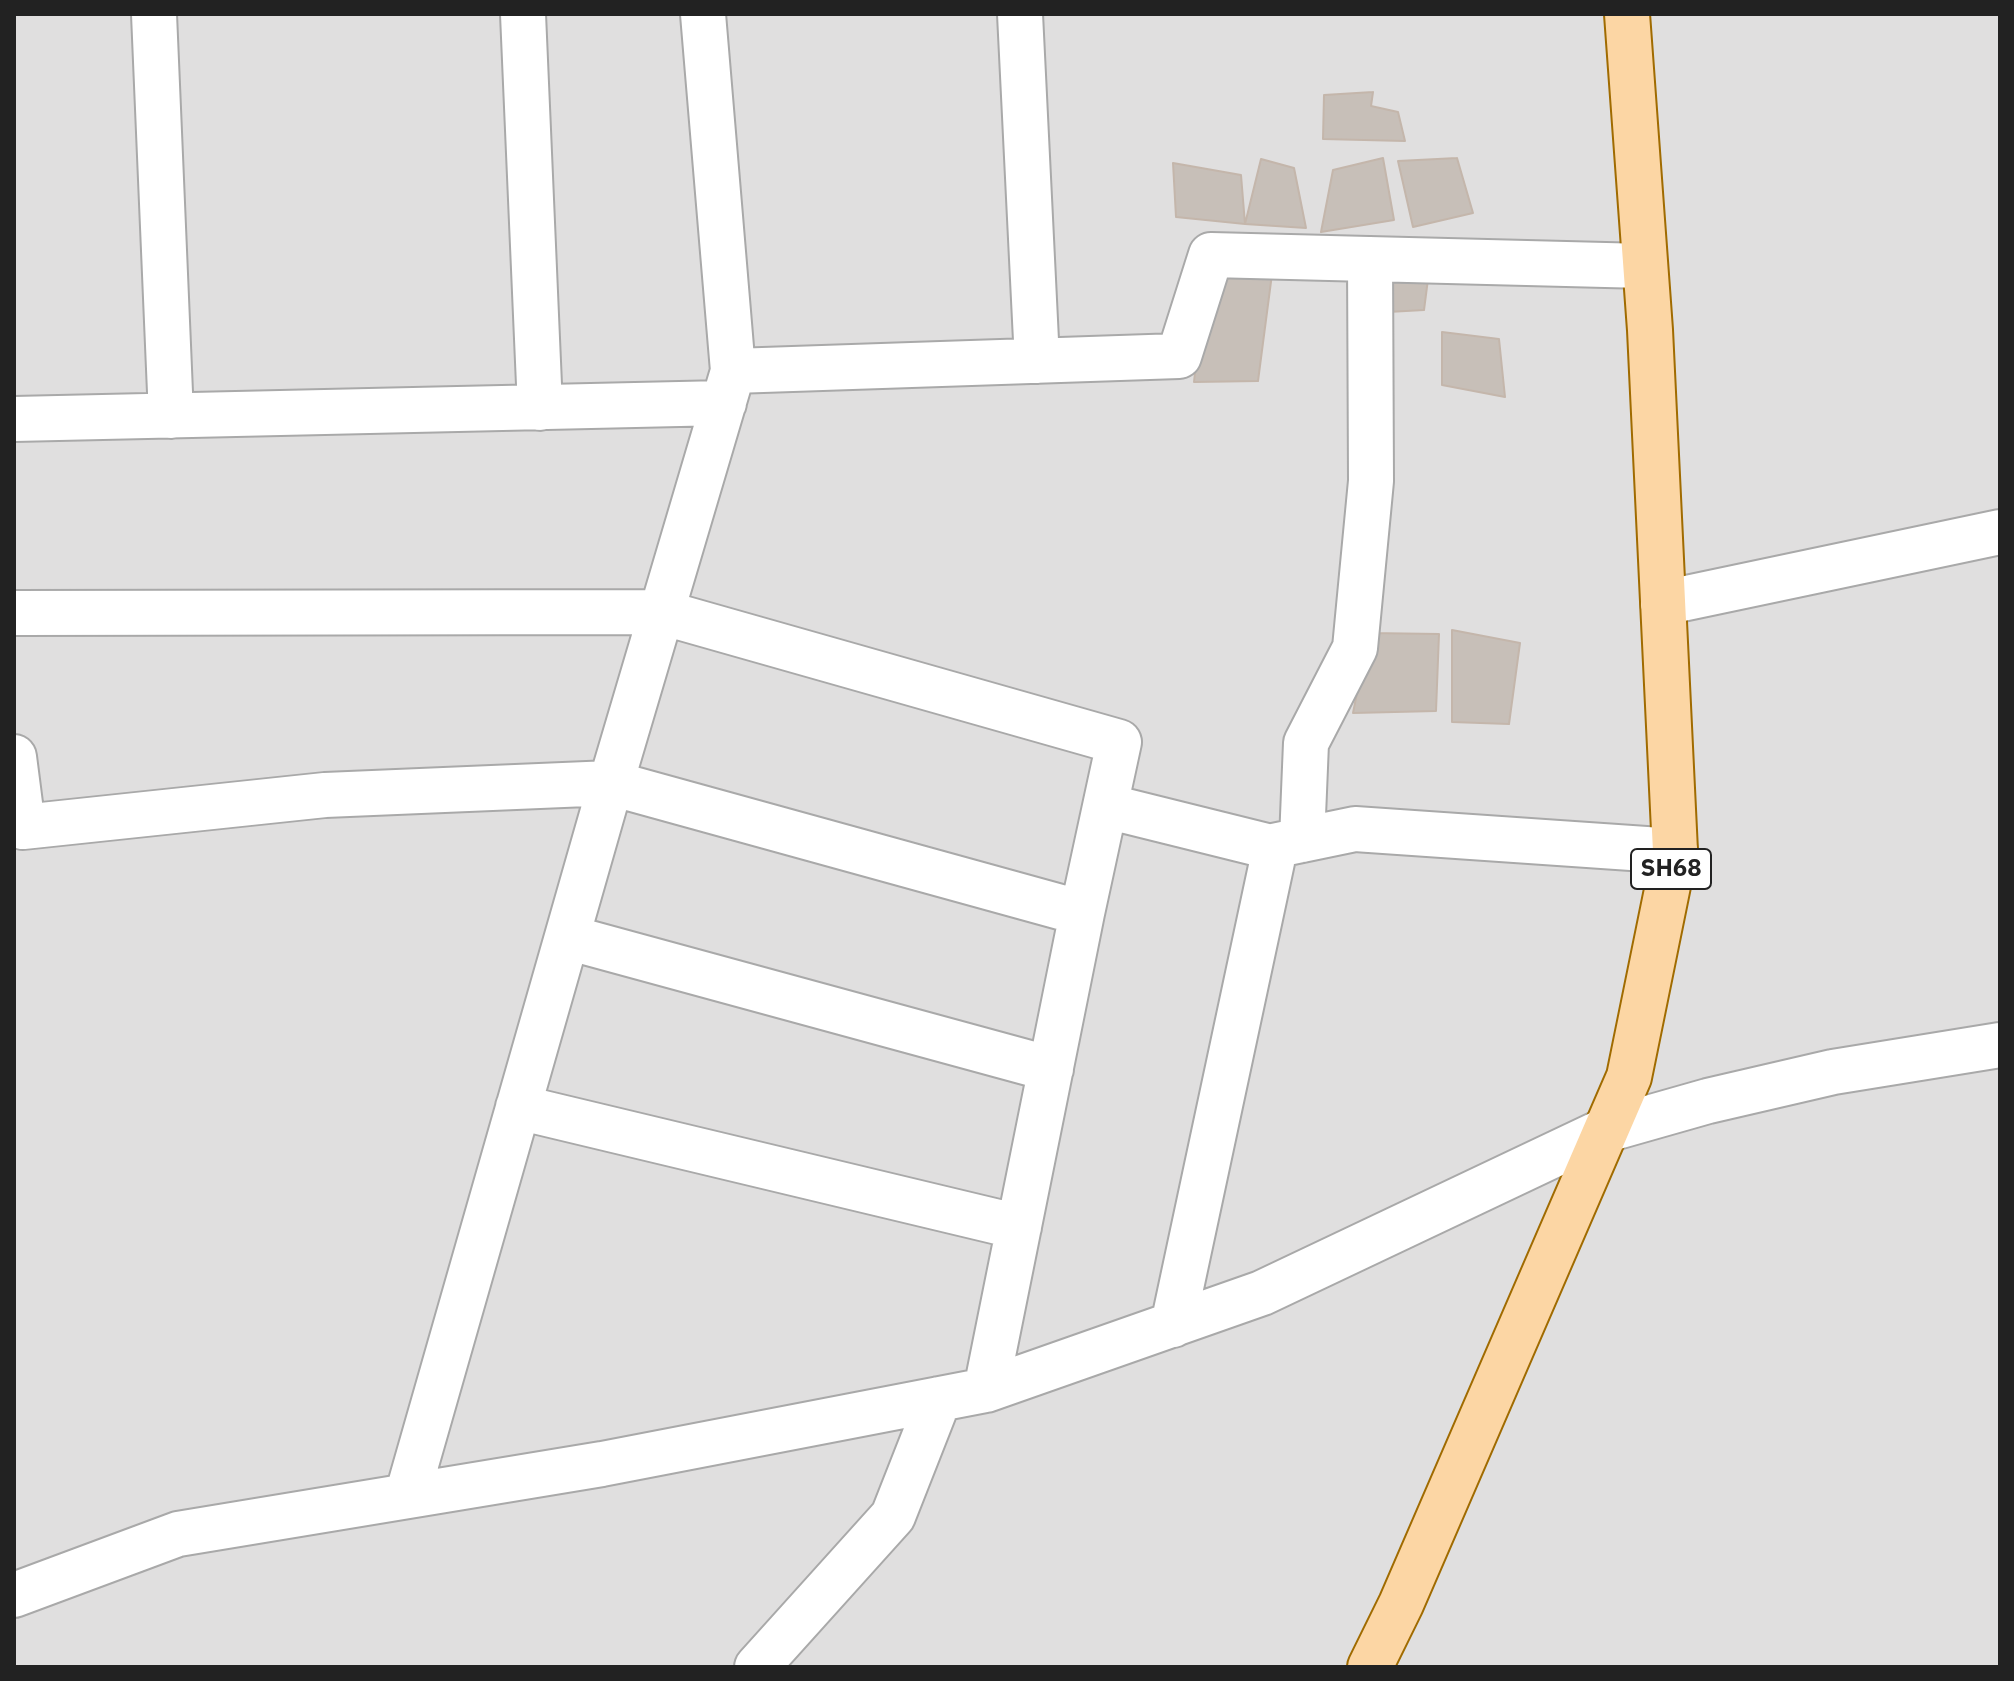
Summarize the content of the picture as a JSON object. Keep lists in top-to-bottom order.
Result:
{
  "streets": {
    "main road": ["SH68"]
  }
}
